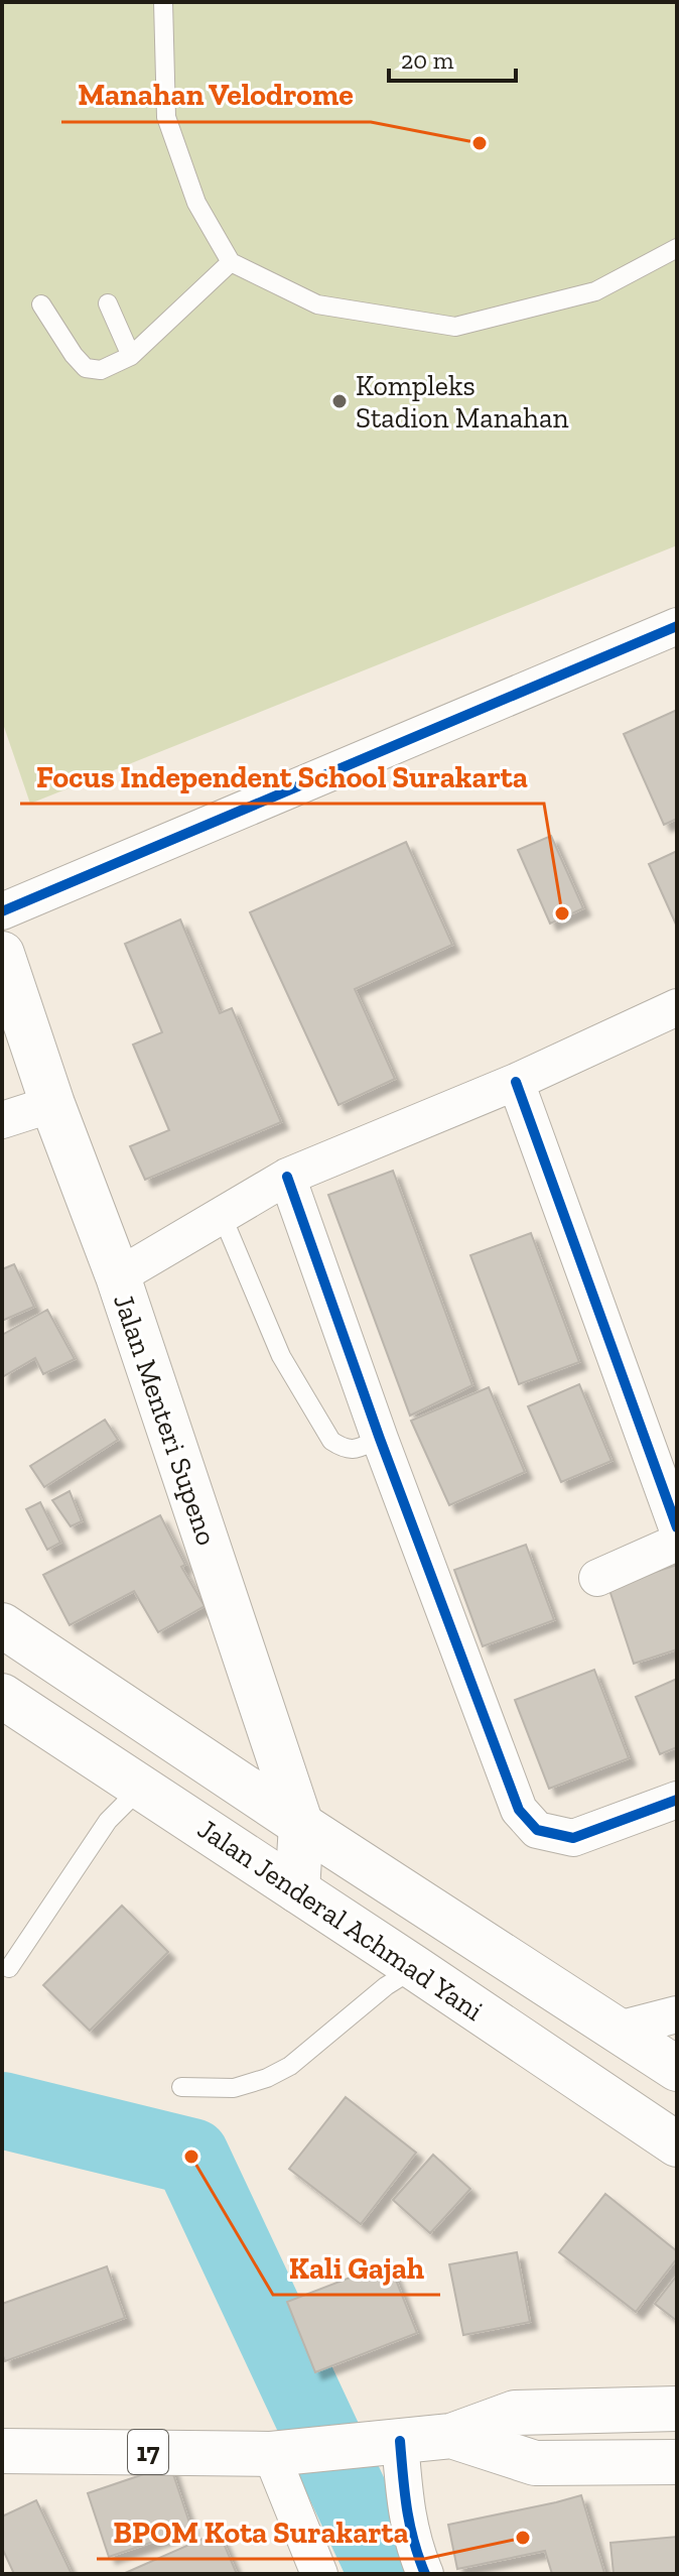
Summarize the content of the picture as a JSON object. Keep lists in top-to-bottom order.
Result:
{
  "streets": {
    "main road": ["Jalan Menteri Supeno", "Jalan Jenderal Achmad Yani", "17"]
  },
  "crossings": [
    ["Jalan Menteri Supeno", "Jalan Jenderal Achmad Yani"]
  ],
  "places": [
    "Manahan Velodrome",
    "Kompleks Stadion Manahan",
    "Focus Independent School Surakarta",
    "Kali Gajah",
    "BPOM Kota Surakarta"
  ],
  "scale_bar": "20 m"
}
